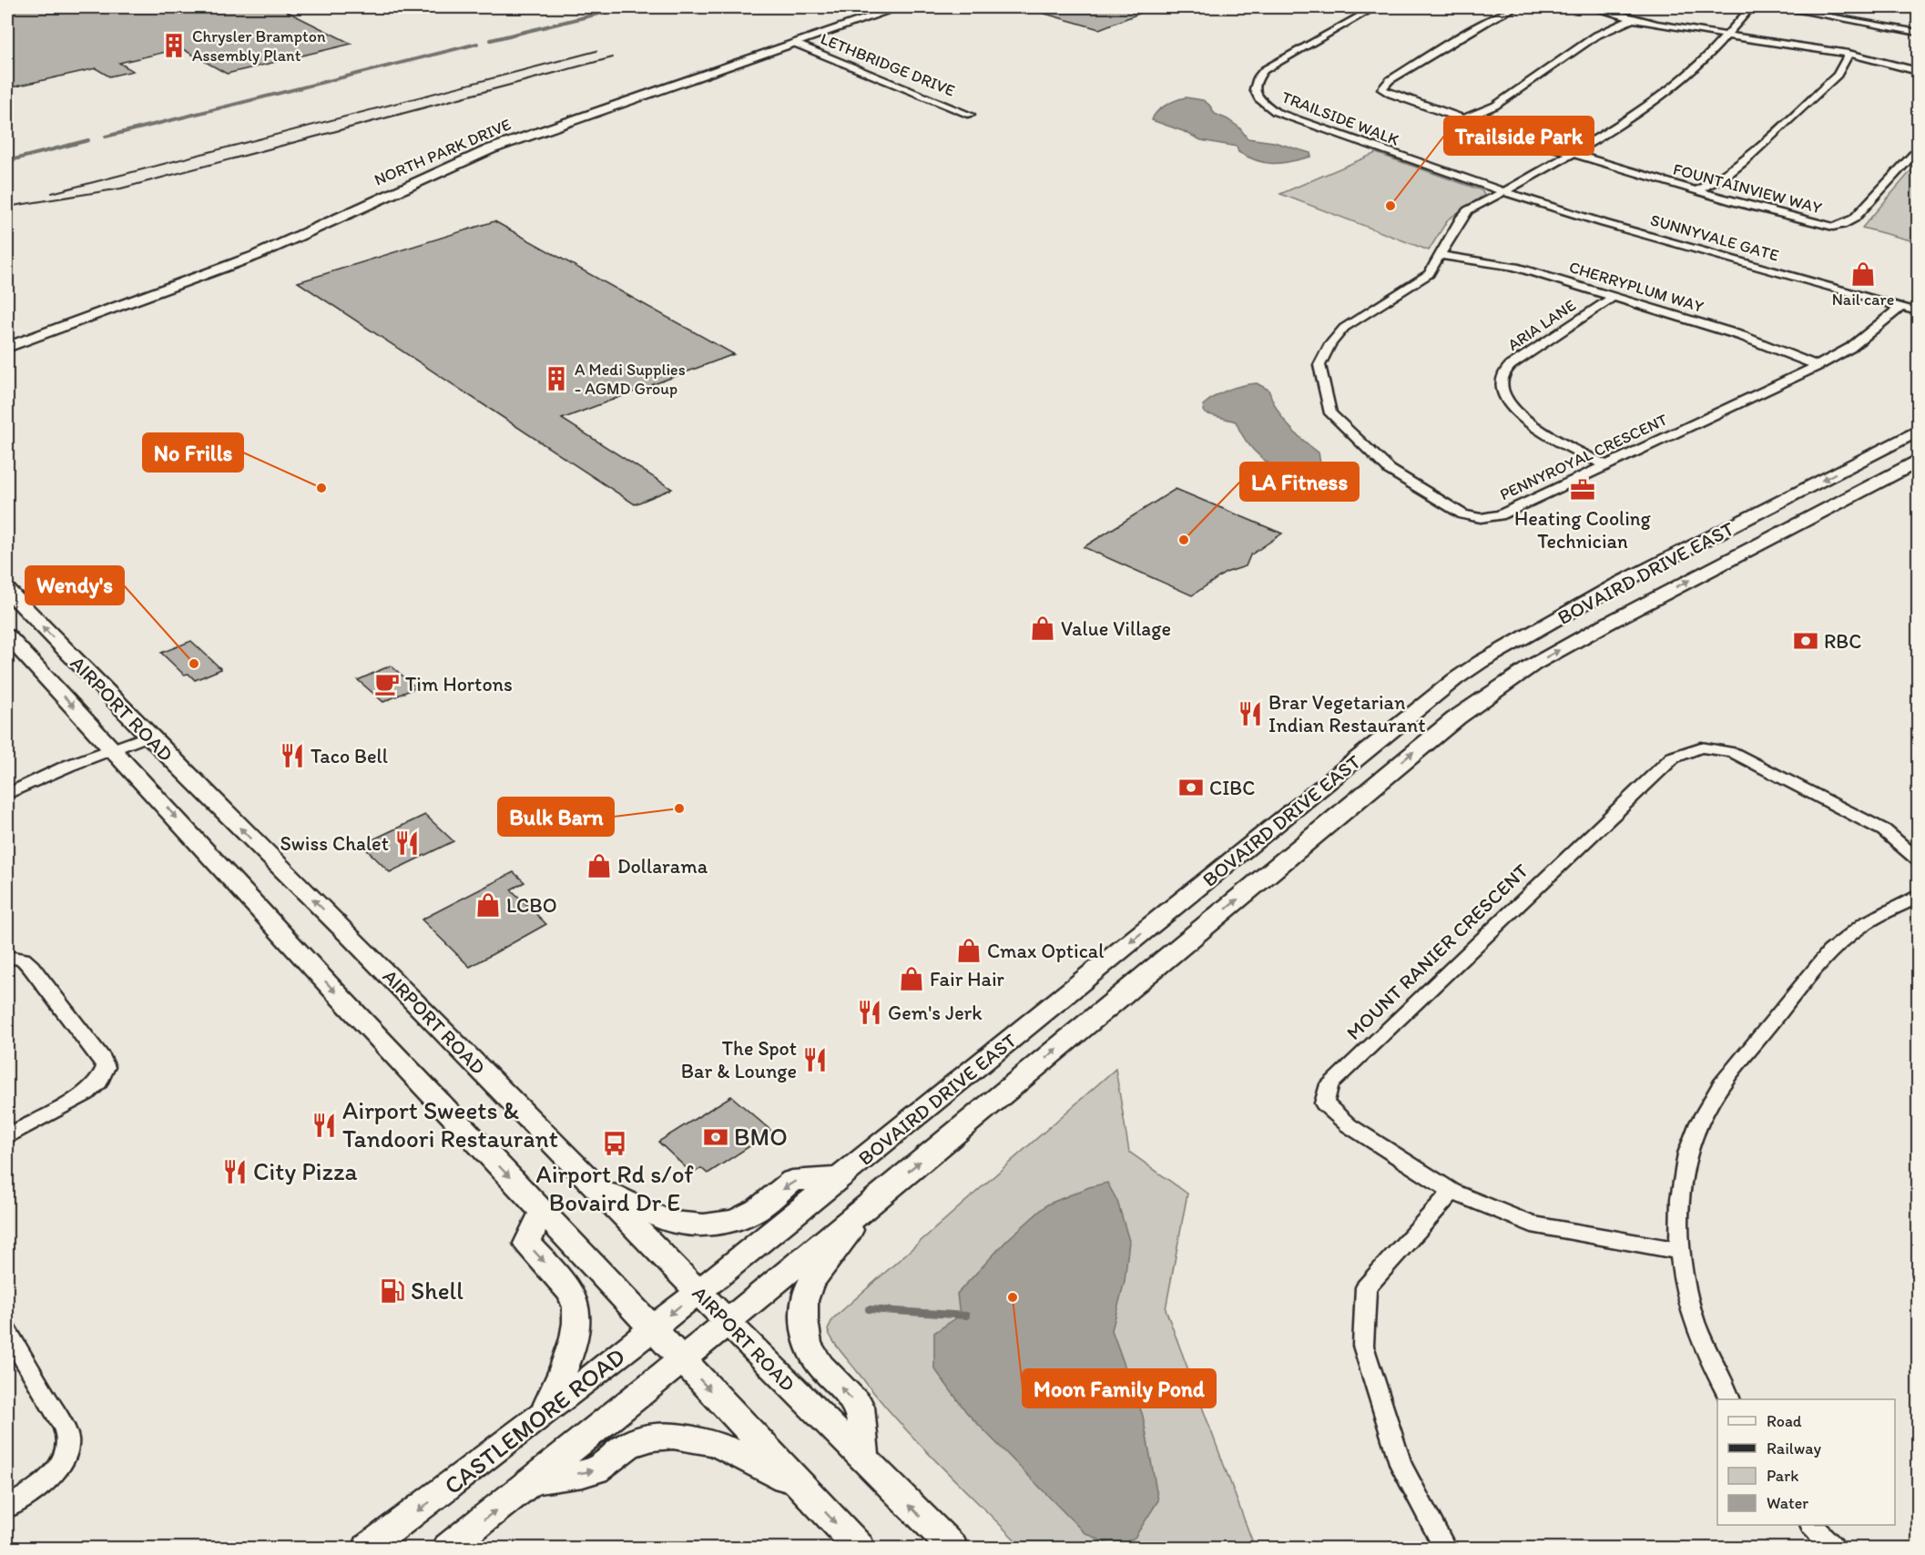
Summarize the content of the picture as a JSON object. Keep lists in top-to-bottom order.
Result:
{
  "streets": {
    "main road": [
      "NORTH PARK DRIVE",
      "BOVAIRD DRIVE EAST",
      "AIRPORT ROAD",
      "CASTLEMORE ROAD"
    ],
    "street": [
      "LETHBRIDGE DRIVE",
      "TRAILSIDE WALK",
      "FOUNTAINVIEW WAY",
      "SUNNYVALE GATE",
      "CHERRYPLUM WAY",
      "ARIA LANE",
      "PENNYROYAL CRESCENT",
      "MOUNT RANIER CRESCENT"
    ]
  },
  "crossings": [
    ["LETHBRIDGE DRIVE", "NORTH PARK DRIVE"],
    ["TRAILSIDE WALK", "SUNNYVALE GATE"],
    ["TRAILSIDE WALK", "PENNYROYAL CRESCENT"],
    ["FOUNTAINVIEW WAY", "PENNYROYAL CRESCENT"],
    ["SUNNYVALE GATE", "PENNYROYAL CRESCENT"],
    ["CHERRYPLUM WAY", "ARIA LANE"],
    ["CHERRYPLUM WAY", "PENNYROYAL CRESCENT"],
    ["ARIA LANE", "PENNYROYAL CRESCENT"],
    ["BOVAIRD DRIVE EAST", "AIRPORT ROAD"],
    ["BOVAIRD DRIVE EAST", "CASTLEMORE ROAD"],
    ["AIRPORT ROAD", "CASTLEMORE ROAD"]
  ],
  "places": {
    "building": ["Chrysler Brampton Assembly Plant", "A Medi Supplies - AGMD Group"],
    "other": [
      "Trailside Park",
      "No Frills",
      "LA Fitness",
      "Wendy's",
      "Bulk Barn",
      "Moon Family Pond"
    ],
    "shop": [
      "Nail care",
      "Value Village",
      "Dollarama",
      "LCBO",
      "Cmax Optical",
      "Fair Hair"
    ],
    "office": ["Heating Cooling Technician"],
    "bank": ["RBC", "CIBC", "BMO"],
    "cafe": ["Tim Hortons"],
    "restaurant": [
      "Brar Vegetarian Indian Restaurant",
      "Taco Bell",
      "Swiss Chalet",
      "Gem's Jerk",
      "The Spot Bar & Lounge",
      "Airport Sweets & Tandoori Restaurant",
      "City Pizza"
    ],
    "bus stop": ["Airport Rd s/of Bovaird Dr E"],
    "fuel station": ["Shell"]
  },
  "legend": [
    "Road",
    "Railway",
    "Park",
    "Water"
  ]
}
